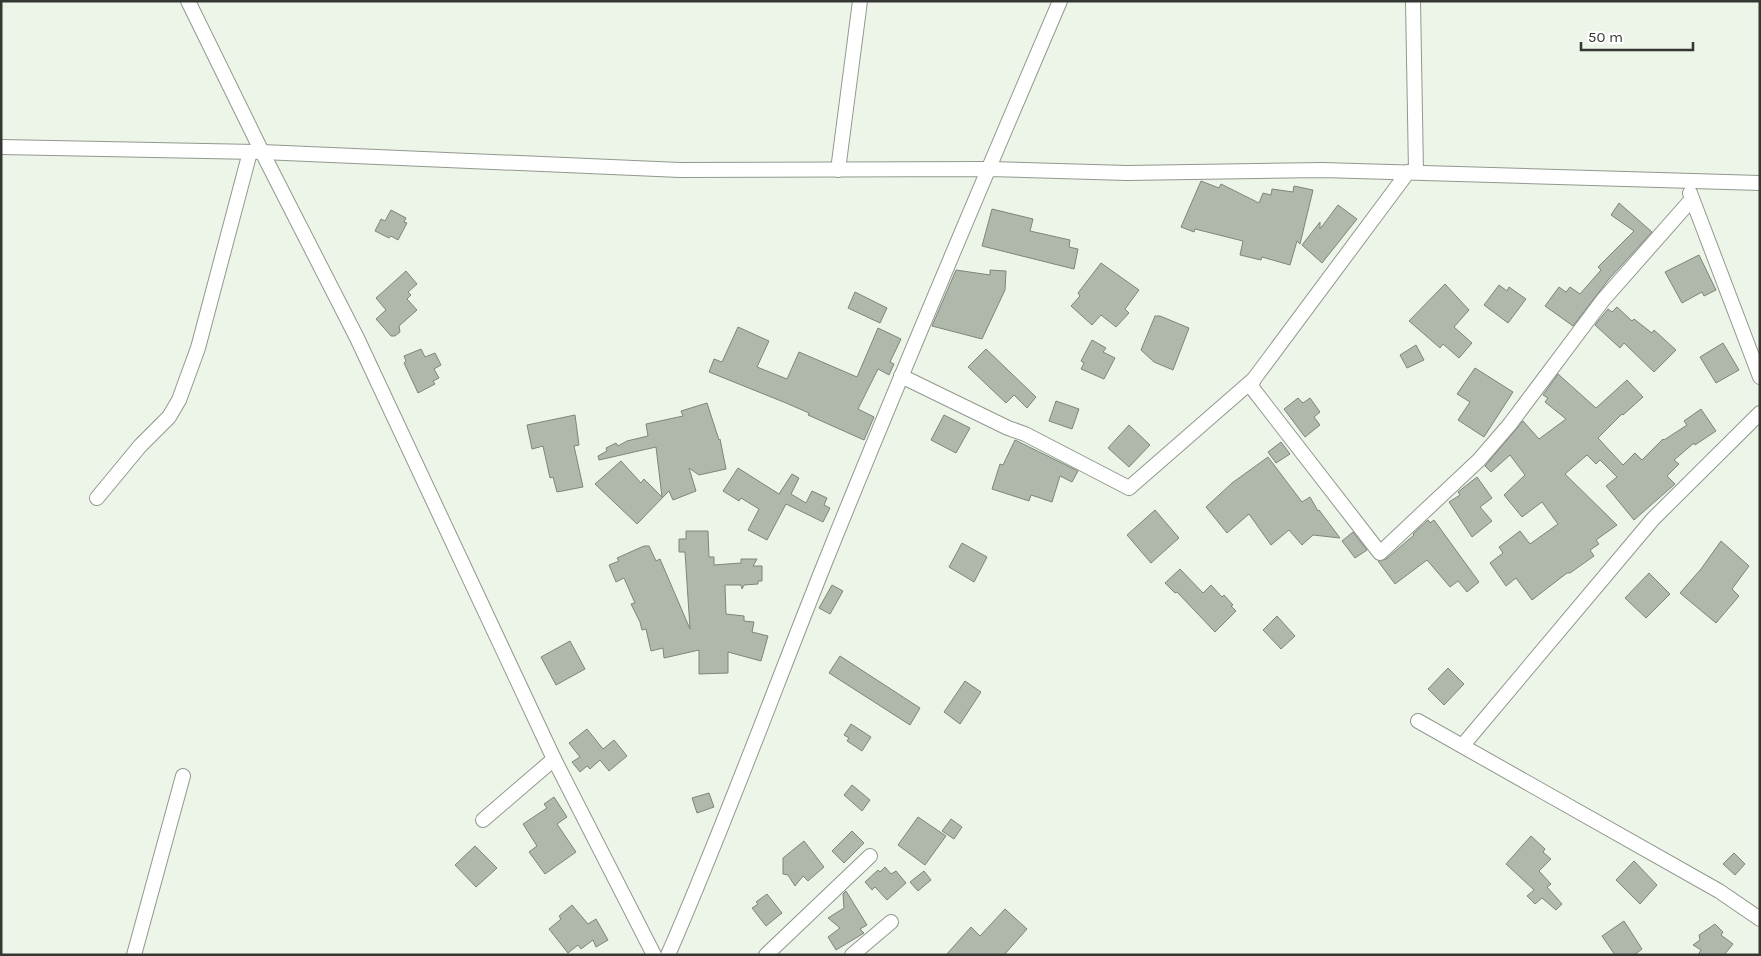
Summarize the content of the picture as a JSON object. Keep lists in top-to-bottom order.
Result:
{
  "scale_bar": "50 m"
}
